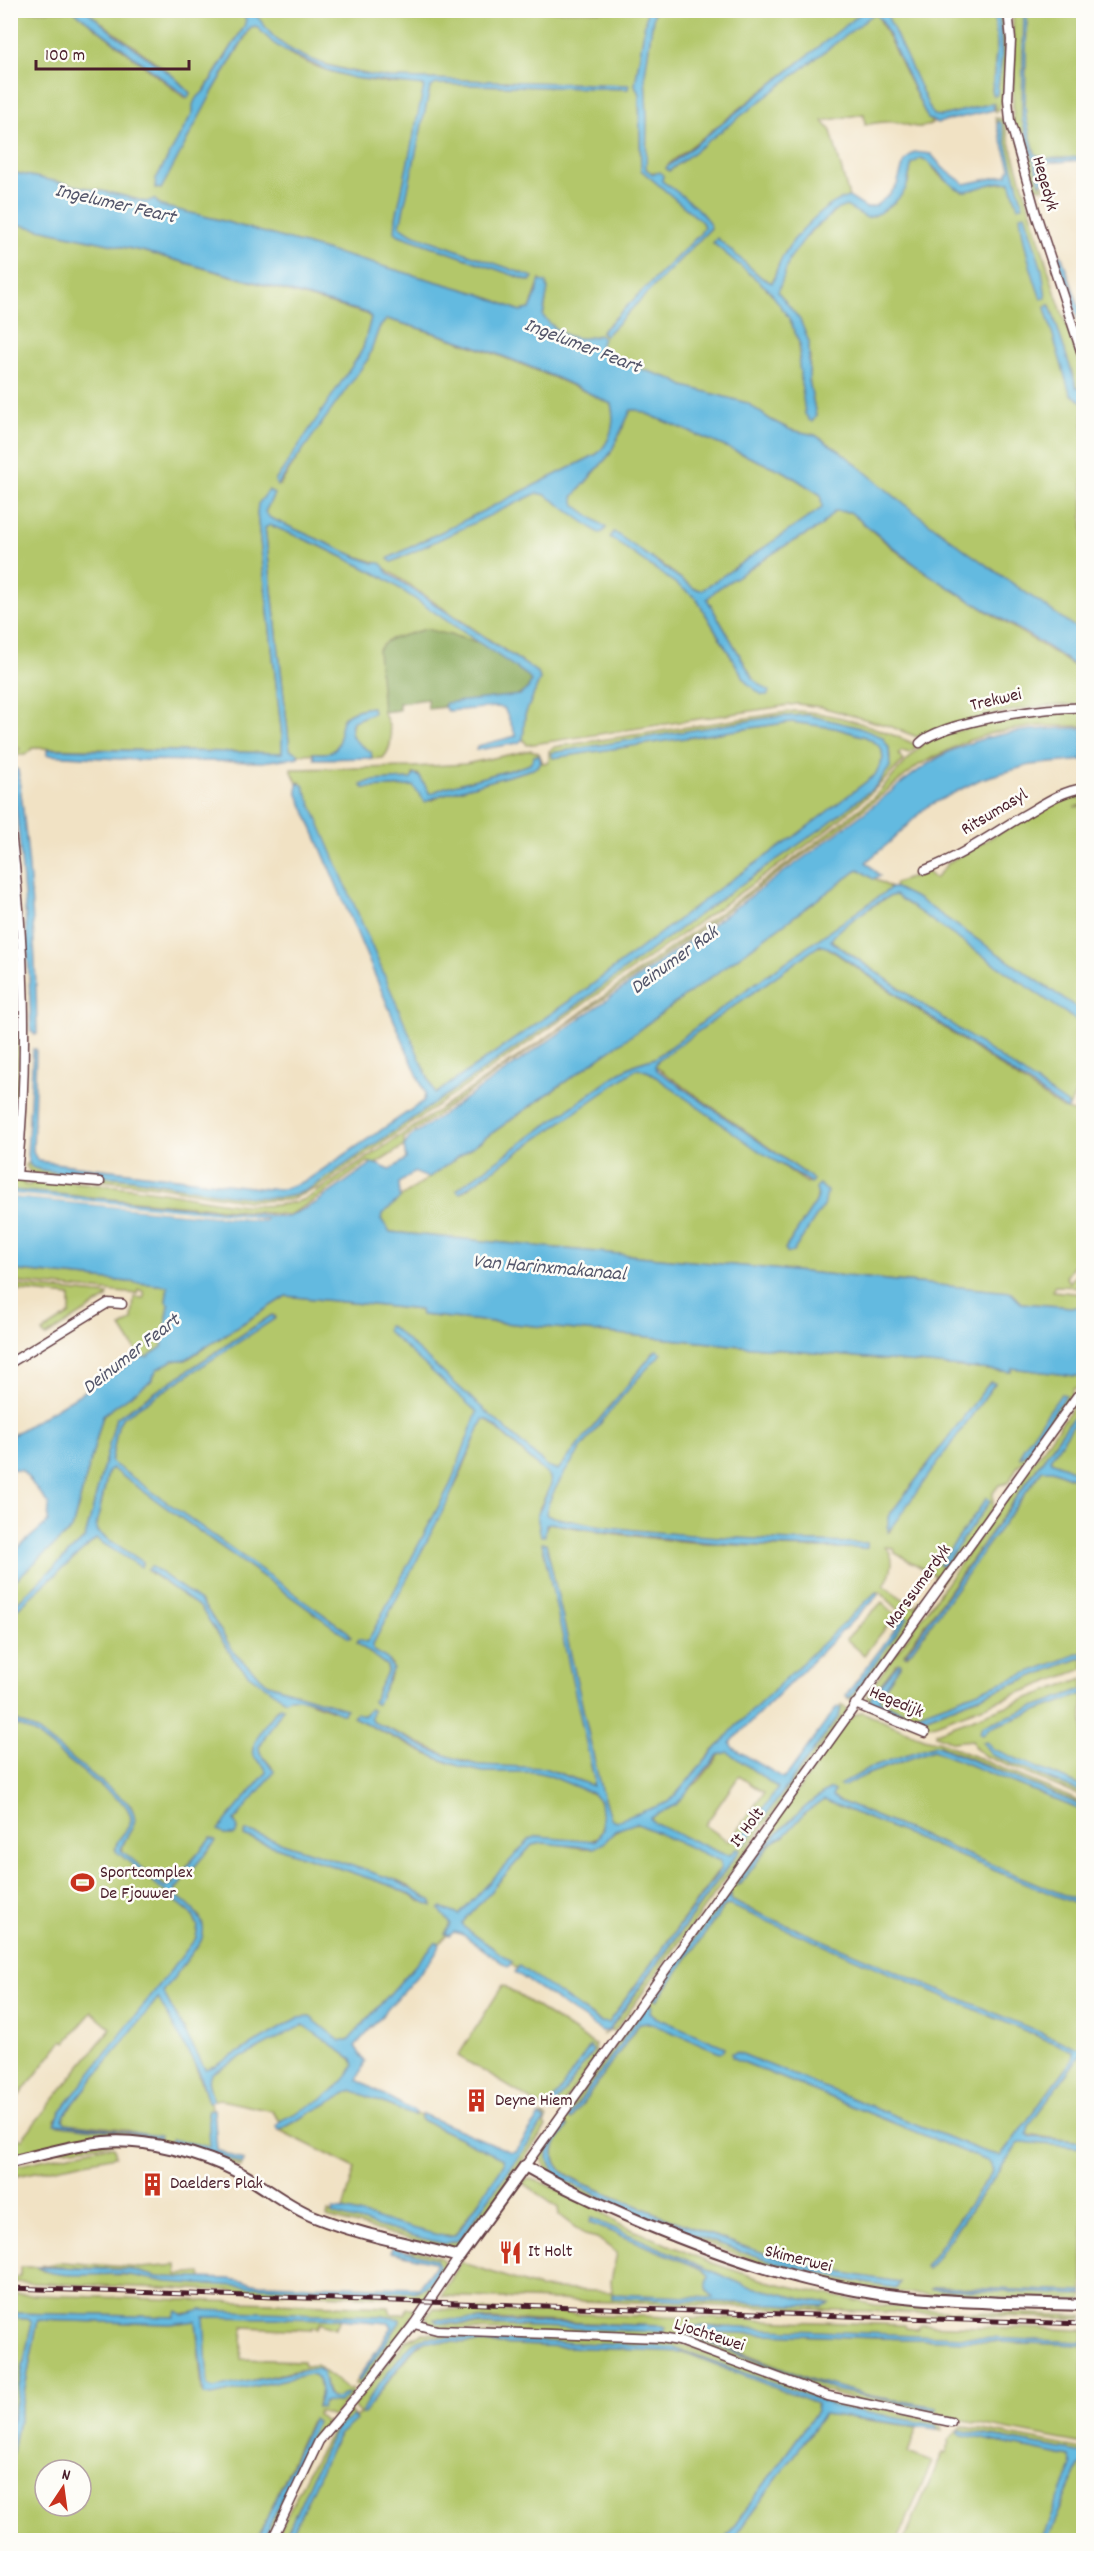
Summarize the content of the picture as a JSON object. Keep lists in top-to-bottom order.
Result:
{
  "streets": {
    "street": [
      "Hegedyk",
      "Trekwei",
      "Ritsumasyl",
      "Marssumerdyk",
      "Hegedijk",
      "It Holt",
      "Skimerwei",
      "Ljochtewei"
    ]
  },
  "crossings": [
    ["Marssumerdyk", "Hegedijk"],
    ["Marssumerdyk", "It Holt"],
    ["It Holt", "Skimerwei"],
    ["It Holt", "Ljochtewei"]
  ],
  "water": [
    "Ingelumer Feart",
    "Deinumer Rak",
    "Van Harinxmakanaal",
    "Deinumer Feart"
  ],
  "places": {
    "sports": ["Sportcomplex De Fjouwer"],
    "building": ["Deyne Hiem", "Daelders Plak"],
    "restaurant": ["It Holt"]
  },
  "scale_bar": "100 m",
  "north": "top"
}
